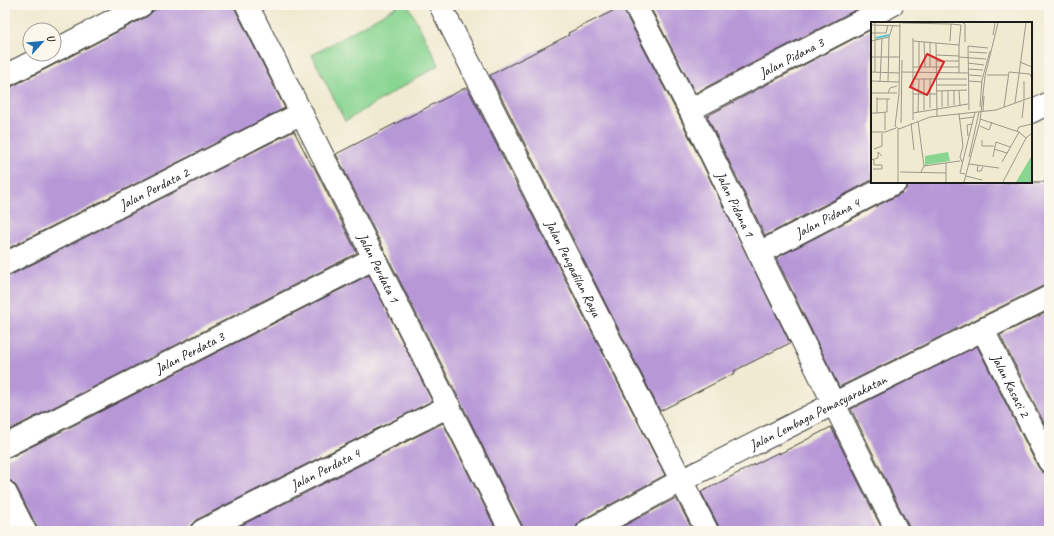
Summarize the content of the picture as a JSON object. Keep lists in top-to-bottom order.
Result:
{
  "streets": {
    "street": [
      "Jalan Pidana 3",
      "Jalan Perdata 2",
      "Jalan Pidana 1",
      "Jalan Pidana 4",
      "Jalan Perdata 1",
      "Jalan Pengadilan Raya",
      "Jalan Perdata 3",
      "Jalan Kasasi 2",
      "Jalan Lembaga Pemasyarakatan",
      "Jalan Perdata 4"
    ]
  },
  "crossings": [
    ["Jalan Pidana 3", "Jalan Pidana 1"],
    ["Jalan Perdata 2", "Jalan Perdata 1"],
    ["Jalan Pidana 1", "Jalan Pidana 4"],
    ["Jalan Pidana 1", "Jalan Lembaga Pemasyarakatan"],
    ["Jalan Perdata 1", "Jalan Perdata 3"],
    ["Jalan Perdata 1", "Jalan Perdata 4"],
    ["Jalan Pengadilan Raya", "Jalan Lembaga Pemasyarakatan"],
    ["Jalan Kasasi 2", "Jalan Lembaga Pemasyarakatan"]
  ],
  "north": "top right"
}
